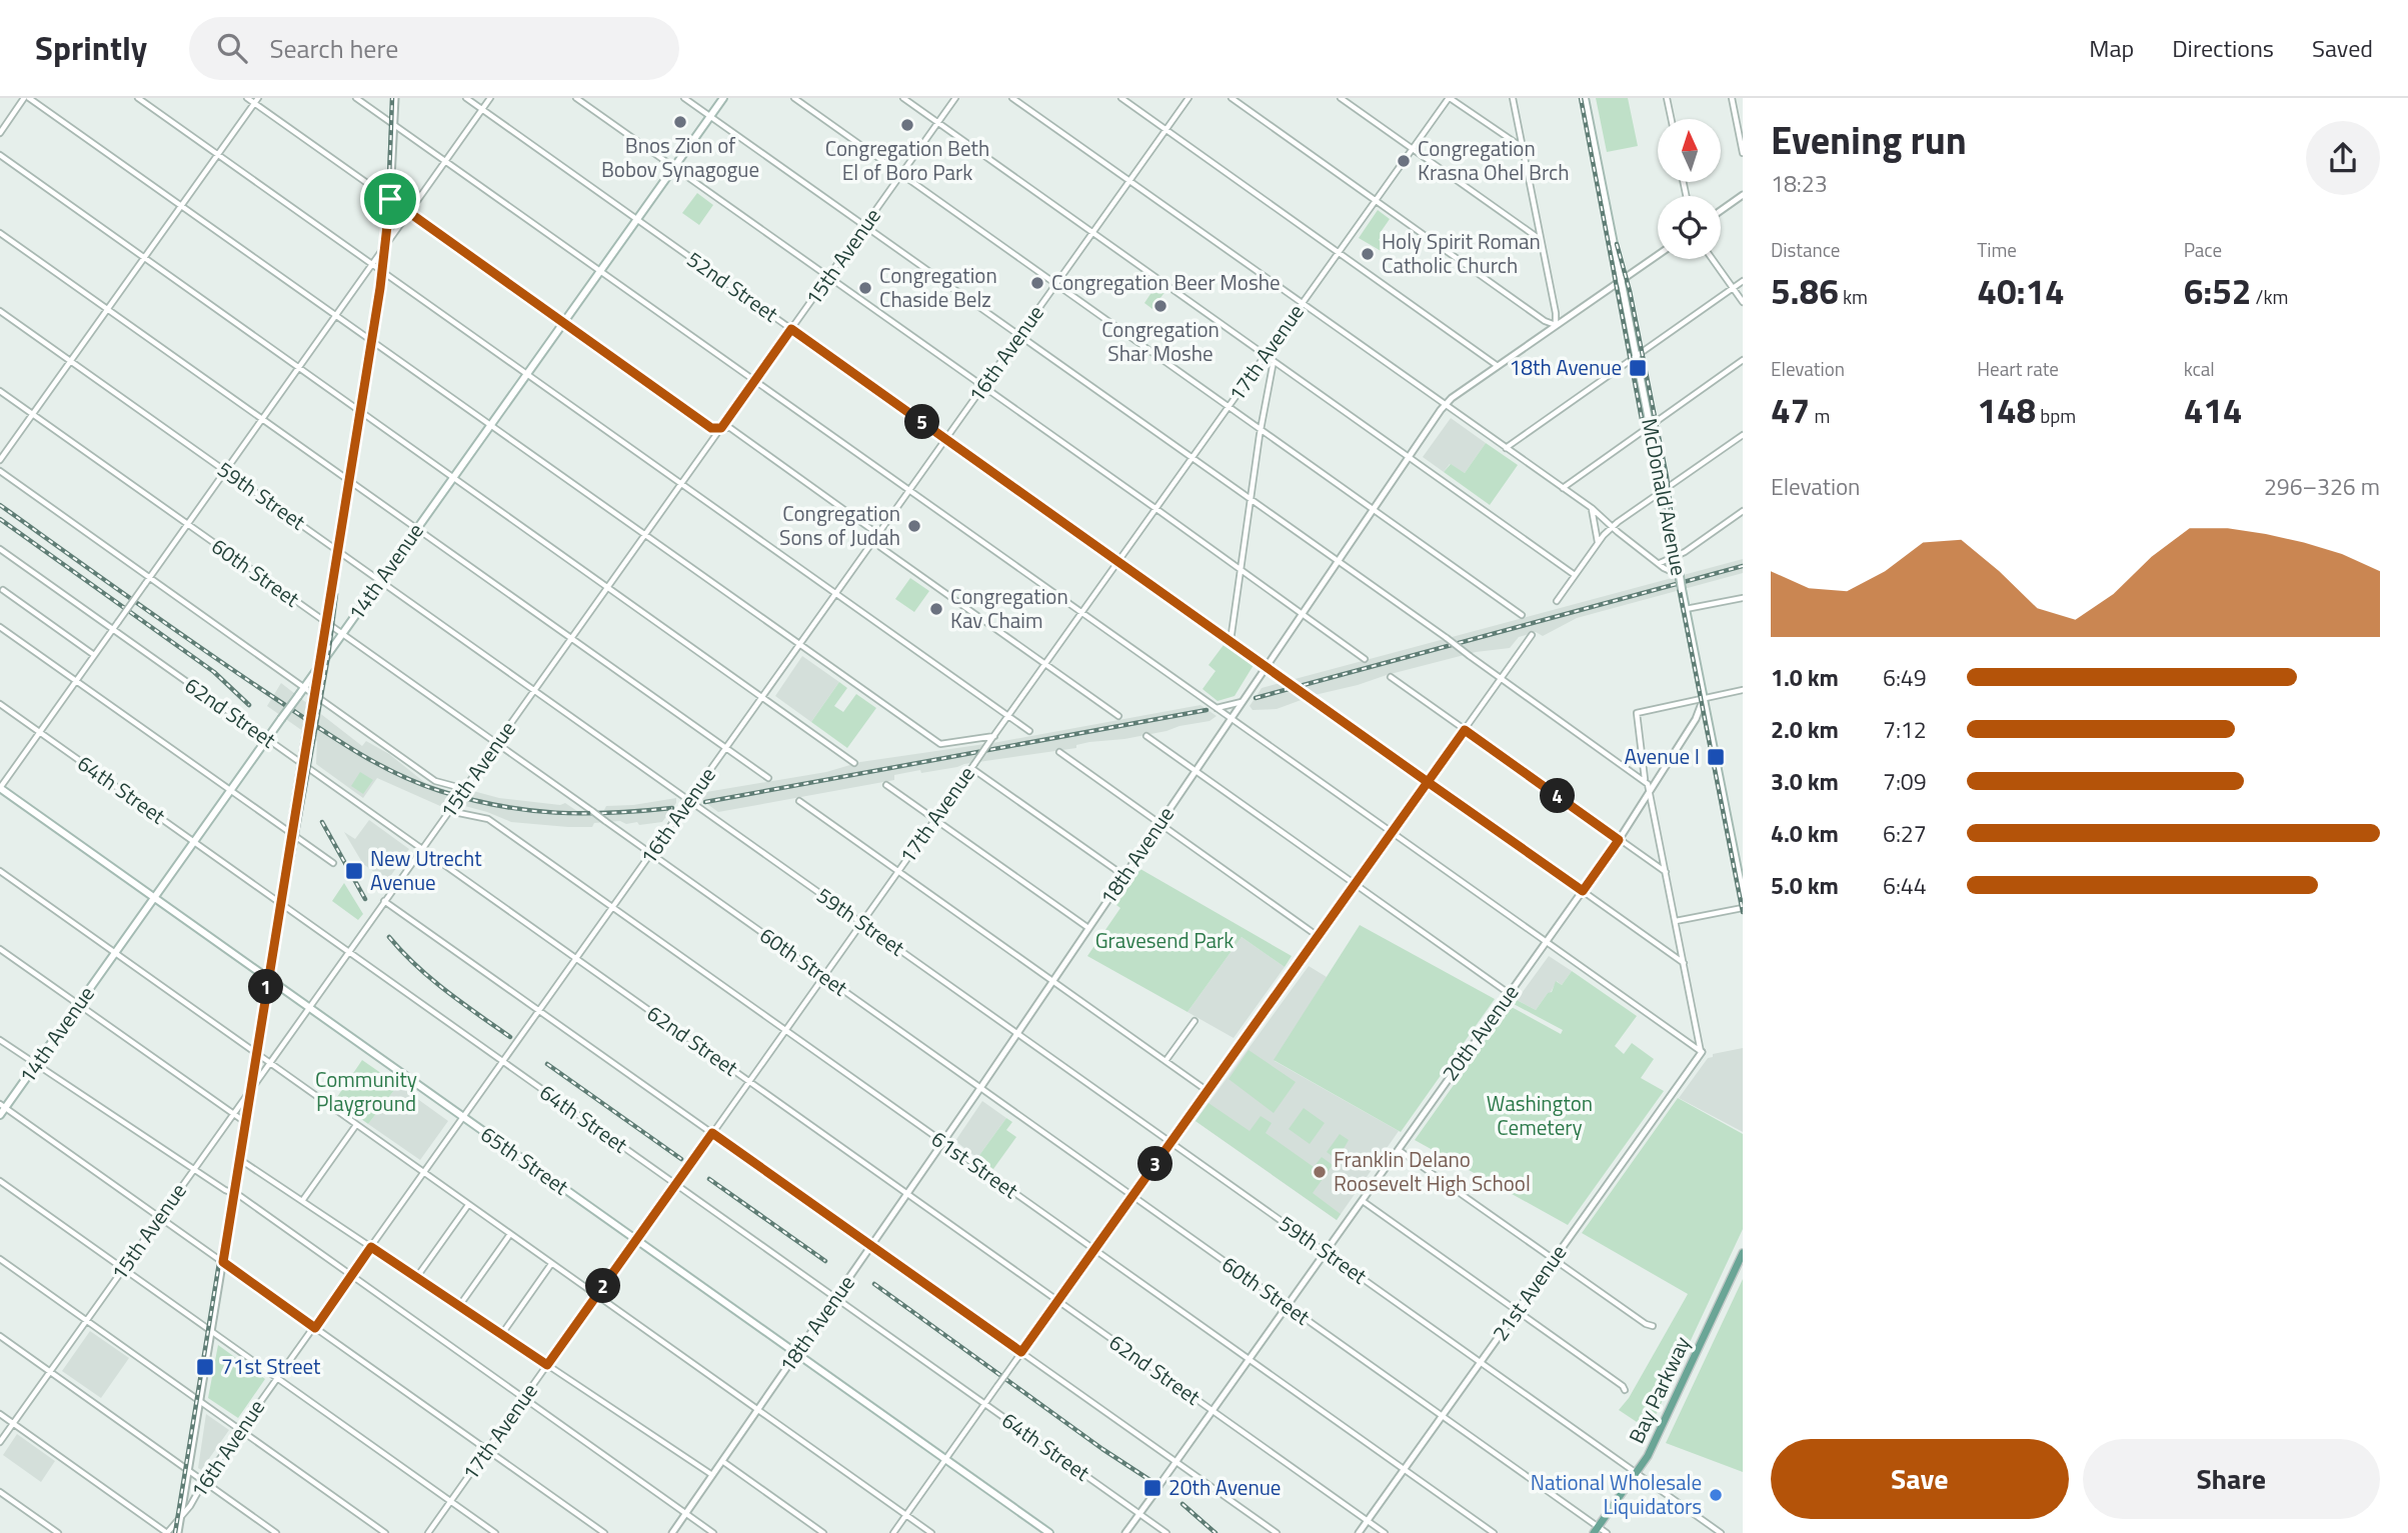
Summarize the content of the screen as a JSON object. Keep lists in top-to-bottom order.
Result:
{
  "streets": {
    "main road": [
      "McDonald Avenue",
      "14th Avenue",
      "65th Street",
      "Bay Parkway"
    ],
    "street": [
      "15th Avenue",
      "52nd Street",
      "17th Avenue",
      "16th Avenue",
      "59th Street",
      "60th Street",
      "62nd Street",
      "64th Street",
      "18th Avenue",
      "20th Avenue",
      "61st Street",
      "21st Avenue"
    ]
  },
  "crossings": [
    ["15th Avenue", "52nd Street"],
    ["15th Avenue", "59th Street"],
    ["15th Avenue", "60th Street"],
    ["15th Avenue", "62nd Street"],
    ["15th Avenue", "64th Street"],
    ["15th Avenue", "65th Street"],
    ["15th Avenue", "61st Street"],
    ["52nd Street", "17th Avenue"],
    ["52nd Street", "16th Avenue"],
    ["52nd Street", "14th Avenue"],
    ["52nd Street", "18th Avenue"],
    ["52nd Street", "20th Avenue"],
    ["17th Avenue", "59th Street"],
    ["17th Avenue", "60th Street"],
    ["17th Avenue", "62nd Street"],
    ["17th Avenue", "64th Street"],
    ["17th Avenue", "65th Street"],
    ["17th Avenue", "61st Street"],
    ["16th Avenue", "59th Street"],
    ["16th Avenue", "60th Street"],
    ["16th Avenue", "62nd Street"],
    ["16th Avenue", "64th Street"],
    ["16th Avenue", "65th Street"],
    ["16th Avenue", "61st Street"],
    ["59th Street", "14th Avenue"],
    ["59th Street", "18th Avenue"],
    ["59th Street", "20th Avenue"],
    ["59th Street", "21st Avenue"],
    ["59th Street", "Bay Parkway"],
    ["McDonald Avenue", "18th Avenue"],
    ["McDonald Avenue", "20th Avenue"],
    ["14th Avenue", "60th Street"],
    ["14th Avenue", "62nd Street"],
    ["14th Avenue", "64th Street"],
    ["14th Avenue", "65th Street"],
    ["60th Street", "18th Avenue"],
    ["60th Street", "20th Avenue"],
    ["60th Street", "21st Avenue"],
    ["60th Street", "Bay Parkway"],
    ["62nd Street", "18th Avenue"],
    ["62nd Street", "20th Avenue"],
    ["62nd Street", "21st Avenue"],
    ["64th Street", "18th Avenue"],
    ["64th Street", "20th Avenue"],
    ["18th Avenue", "65th Street"],
    ["18th Avenue", "61st Street"],
    ["20th Avenue", "61st Street"],
    ["61st Street", "21st Avenue"]
  ],
  "parks": ["Gravesend Park", "Community Playground", "Washington Cemetery"],
  "places": {
    "other": [
      "Bnos Zion of Bobov Synagogue",
      "Congregation Beth El of Boro Park",
      "Congregation Krasna Ohel Brch",
      "Holy Spirit Roman Catholic Church",
      "Congregation Beer Moshe",
      "Congregation Chaside Belz",
      "Congregation Shar Moshe",
      "Congregation Sons of Judah",
      "Congregation Kav Chaim",
      "Franklin Delano Roosevelt High School",
      "National Wholesale Liquidators"
    ],
    "transit": [
      "18th Avenue",
      "Avenue I",
      "New Utrecht Avenue",
      "71st Street",
      "20th Avenue"
    ]
  },
  "north": "top",
  "page": {
    "header": "Sprintly",
    "search": "Search here",
    "nav": ["Map", "Directions", "Saved"],
    "heading": ["Evening run", "18:23"],
    "stats": [
      ["Distance", "5.86 km"],
      ["Time", "40:14"],
      ["Pace", "6:52 /km"],
      ["Elevation", "47 m"],
      ["Heart rate", "148 bpm"],
      ["kcal", "414"]
    ],
    "pins": [
      "5",
      "4",
      "1",
      "3",
      "2"
    ],
    "chart": ["Elevation", "296–326 m"],
    "list": [
      {
        "name": "1.0 km",
        "note": "6:49"
      },
      {
        "name": "2.0 km",
        "note": "7:12"
      },
      {
        "name": "3.0 km",
        "note": "7:09"
      },
      {
        "name": "4.0 km",
        "note": "6:27"
      },
      {
        "name": "5.0 km",
        "note": "6:44"
      }
    ],
    "buttons": ["Save", "Share"]
  }
}
